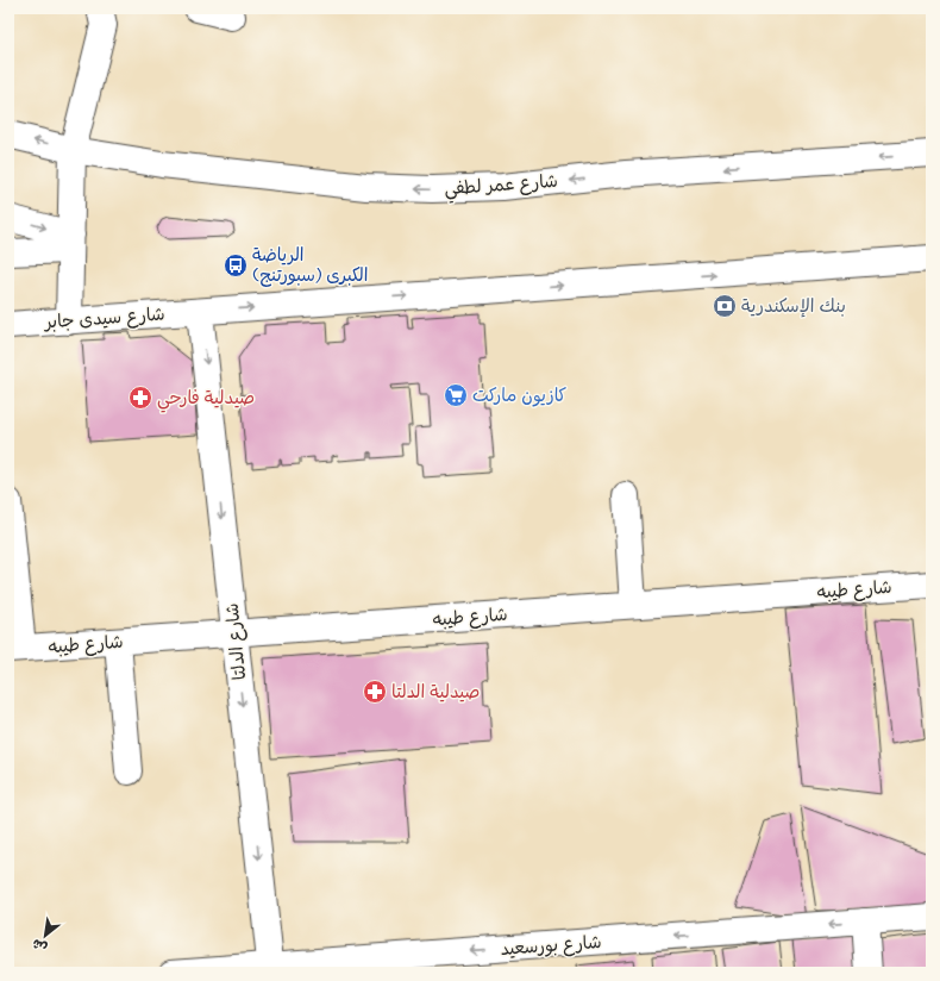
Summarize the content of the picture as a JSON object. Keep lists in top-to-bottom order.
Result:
{
  "streets": {
    "street": [
      "شارع عمر لطفي",
      "شارع سيدى جابر",
      "شارع طيبه",
      "شارع الدلتا",
      "شارع بورسعيد"
    ]
  },
  "crossings": [
    ["شارع سيدى جابر", "شارع الدلتا"],
    ["شارع طيبه", "شارع الدلتا"],
    ["شارع الدلتا", "شارع بورسعيد"]
  ],
  "one_way": ["شارع بورسعيد"],
  "places": {
    "bus stop": ["الرياضة (سبورتنج) الكبرى"],
    "bank": ["بنك الإسكندرية"],
    "supermarket": ["كازيون ماركت"],
    "pharmacy": ["صيدلية فارحي", "صيدلية الدلتا"]
  },
  "north": "bottom left"
}
